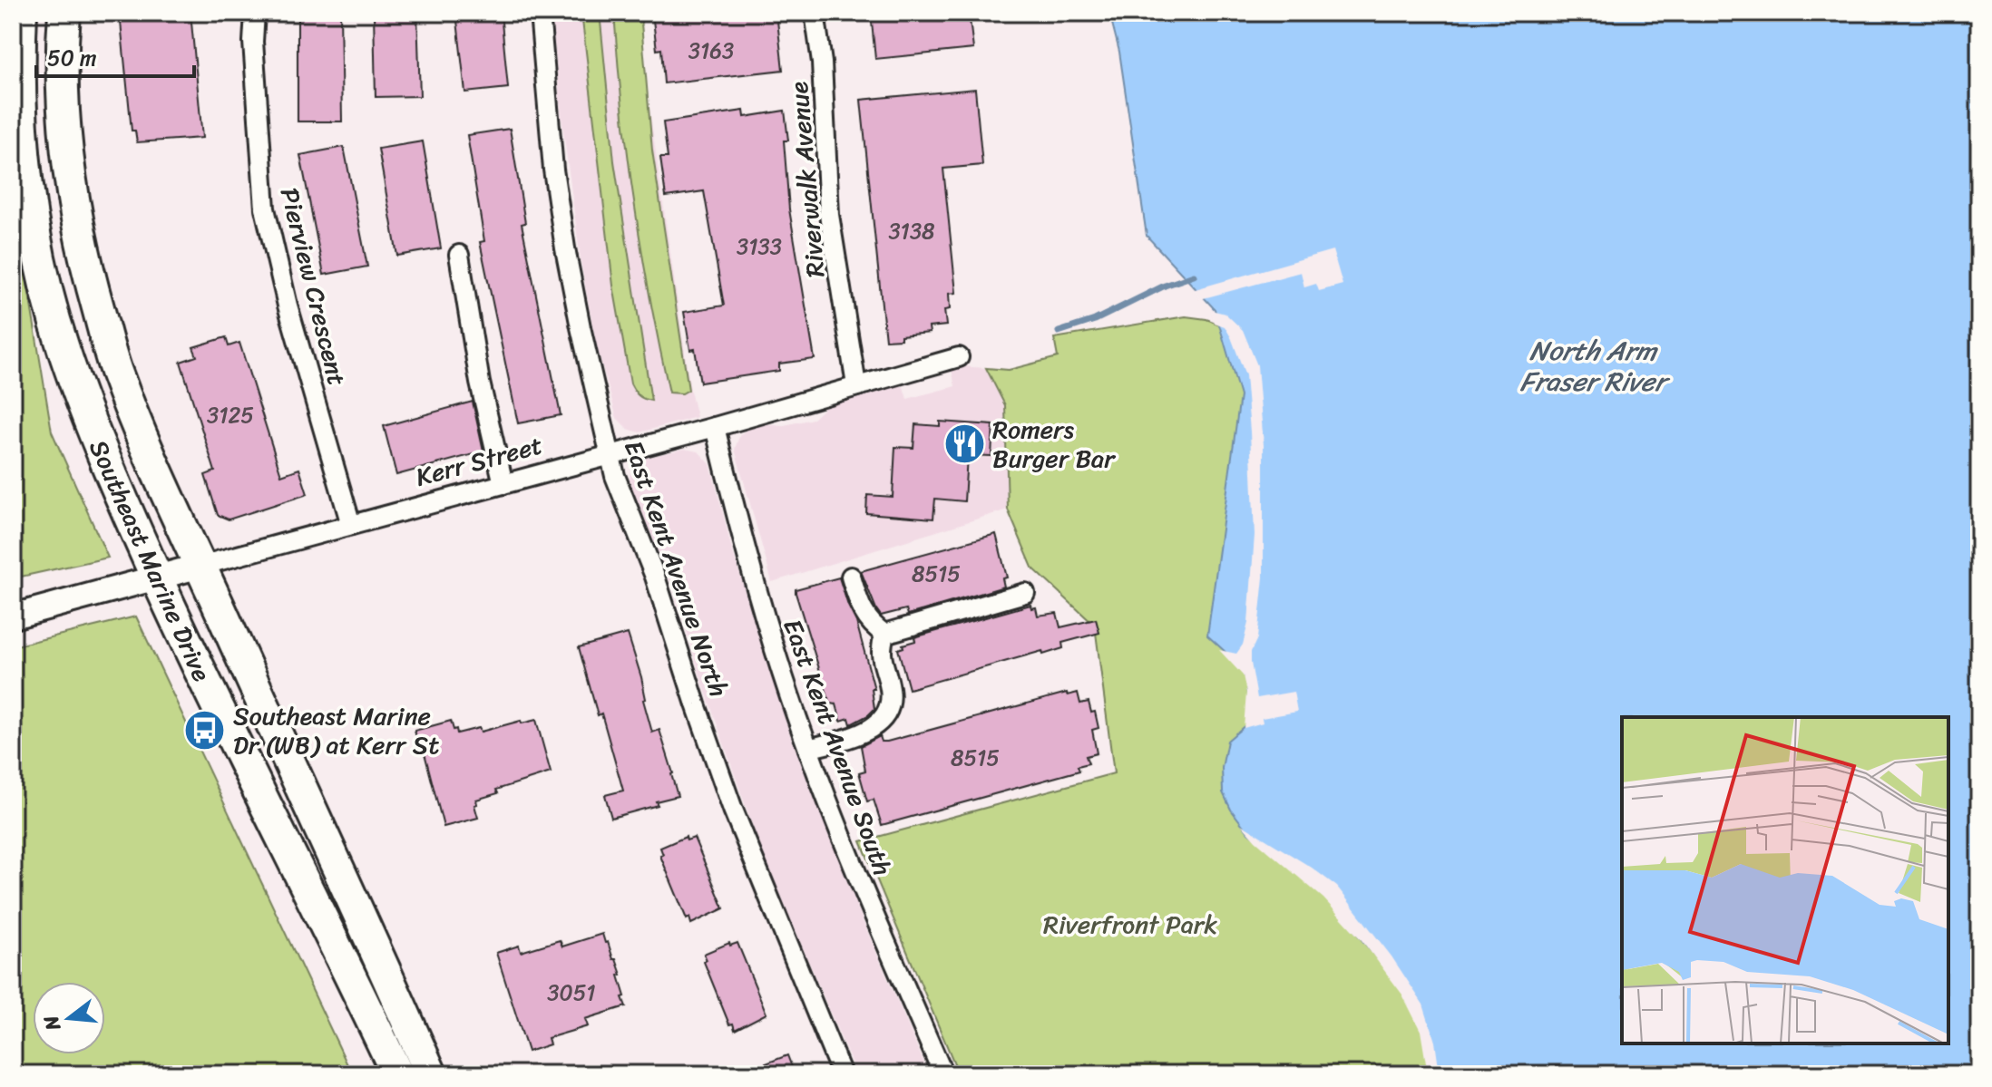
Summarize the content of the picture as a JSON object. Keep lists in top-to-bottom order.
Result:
{
  "streets": {
    "main road": ["Southeast Marine Drive"],
    "street": [
      "Riverwalk Avenue",
      "Pierview Crescent",
      "Kerr Street",
      "East Kent Avenue North",
      "East Kent Avenue South"
    ]
  },
  "crossings": [
    ["Riverwalk Avenue", "Kerr Street"],
    ["Pierview Crescent", "Kerr Street"],
    ["Kerr Street", "Southeast Marine Drive"],
    ["Kerr Street", "East Kent Avenue North"],
    ["Kerr Street", "East Kent Avenue South"]
  ],
  "water": ["North Arm Fraser River"],
  "parks": ["Riverfront Park"],
  "places": {
    "restaurant": ["Romers Burger Bar"],
    "bus stop": ["Southeast Marine Dr (WB) at Kerr St"]
  },
  "house_numbers": [
    "3163",
    "3138",
    "3133",
    "3125",
    "8515",
    "8515",
    "3051"
  ],
  "scale_bar": "50 m",
  "north": "left"
}
